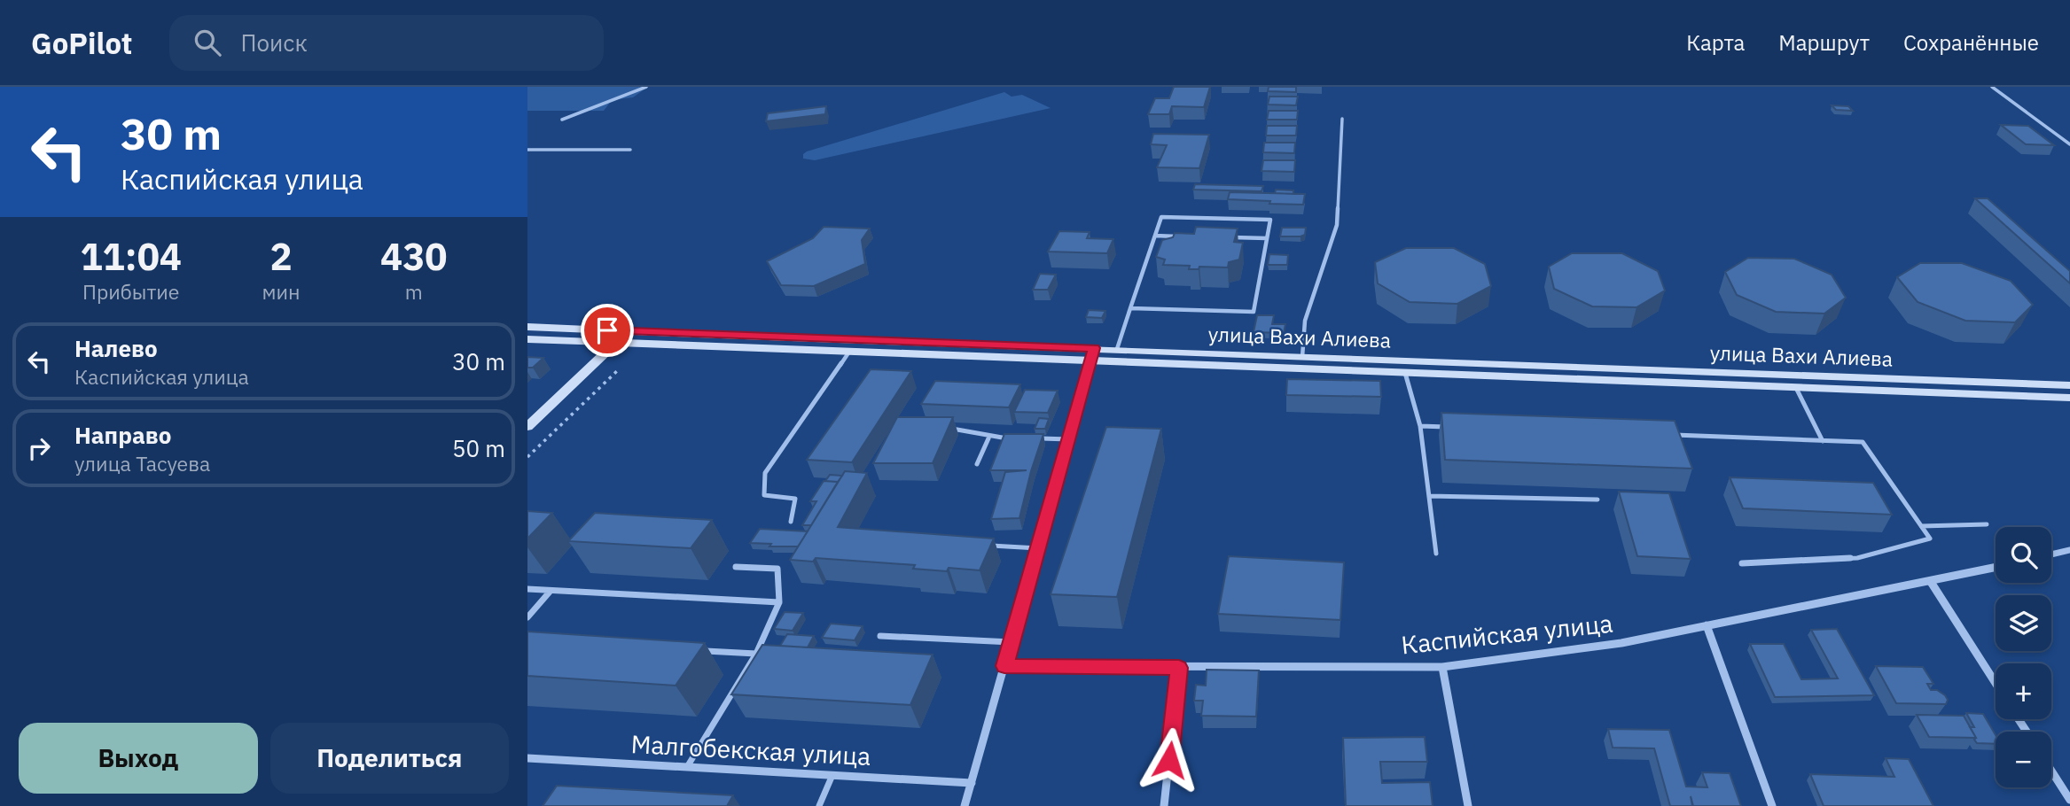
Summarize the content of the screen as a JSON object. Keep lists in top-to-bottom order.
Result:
{
  "streets": {
    "main road": ["улица Вахи Алиева"],
    "street": ["Каспийская улица", "Малгобекская улица"]
  },
  "page": {
    "header": "GoPilot",
    "search": "Поиск",
    "nav": ["Карта", "Маршрут", "Сохранённые"],
    "turn": ["30 m", "Каспийская улица"],
    "eta": [
      "11:04",
      "Прибытие",
      "2",
      "мин",
      "430",
      "m"
    ],
    "list": [
      {
        "name": "Налево",
        "note": "Каспийская улица",
        "value": "30 m"
      },
      {
        "name": "Направо",
        "note": "улица Тасуева",
        "value": "50 m"
      }
    ],
    "map_buttons": ["+", "−"],
    "buttons": ["Выход", "Поделиться"]
  }
}
